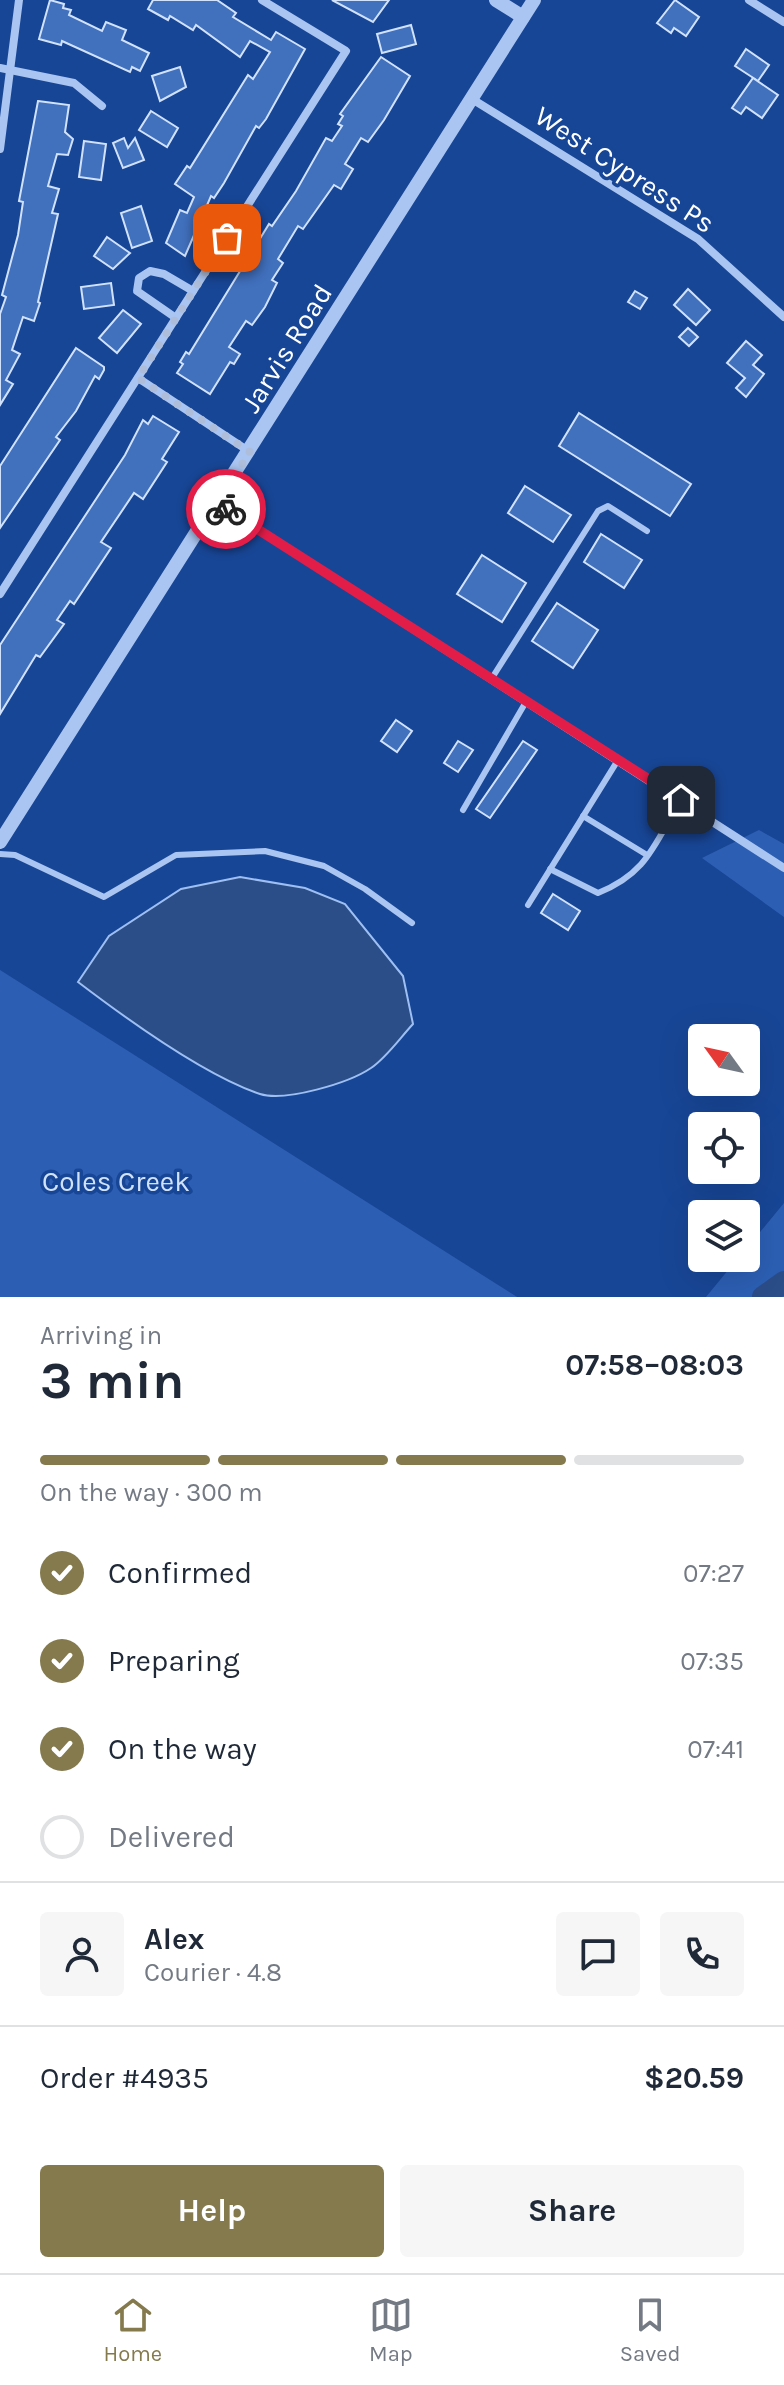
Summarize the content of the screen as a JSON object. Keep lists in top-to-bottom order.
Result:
{
  "streets": {
    "street": ["West Cypress Ps", "Jarvis Road"]
  },
  "crossings": [
    ["West Cypress Ps", "Jarvis Road"]
  ],
  "parks": ["Coles Creek"],
  "north": "top left",
  "page": {
    "heading": ["3 min", "Arriving in", "07:58–08:03"],
    "panel": [
      "Alex",
      "Courier · 4.8",
      "Order #4935",
      "$20.59"
    ],
    "bar": "On the way · 300 m",
    "list": [
      ["Confirmed", "07:27"],
      ["Preparing", "07:35"],
      ["On the way", "07:41"],
      "Delivered"
    ],
    "buttons": ["Help", "Share"],
    "tabs": ["Home", "Map", "Saved"]
  }
}
